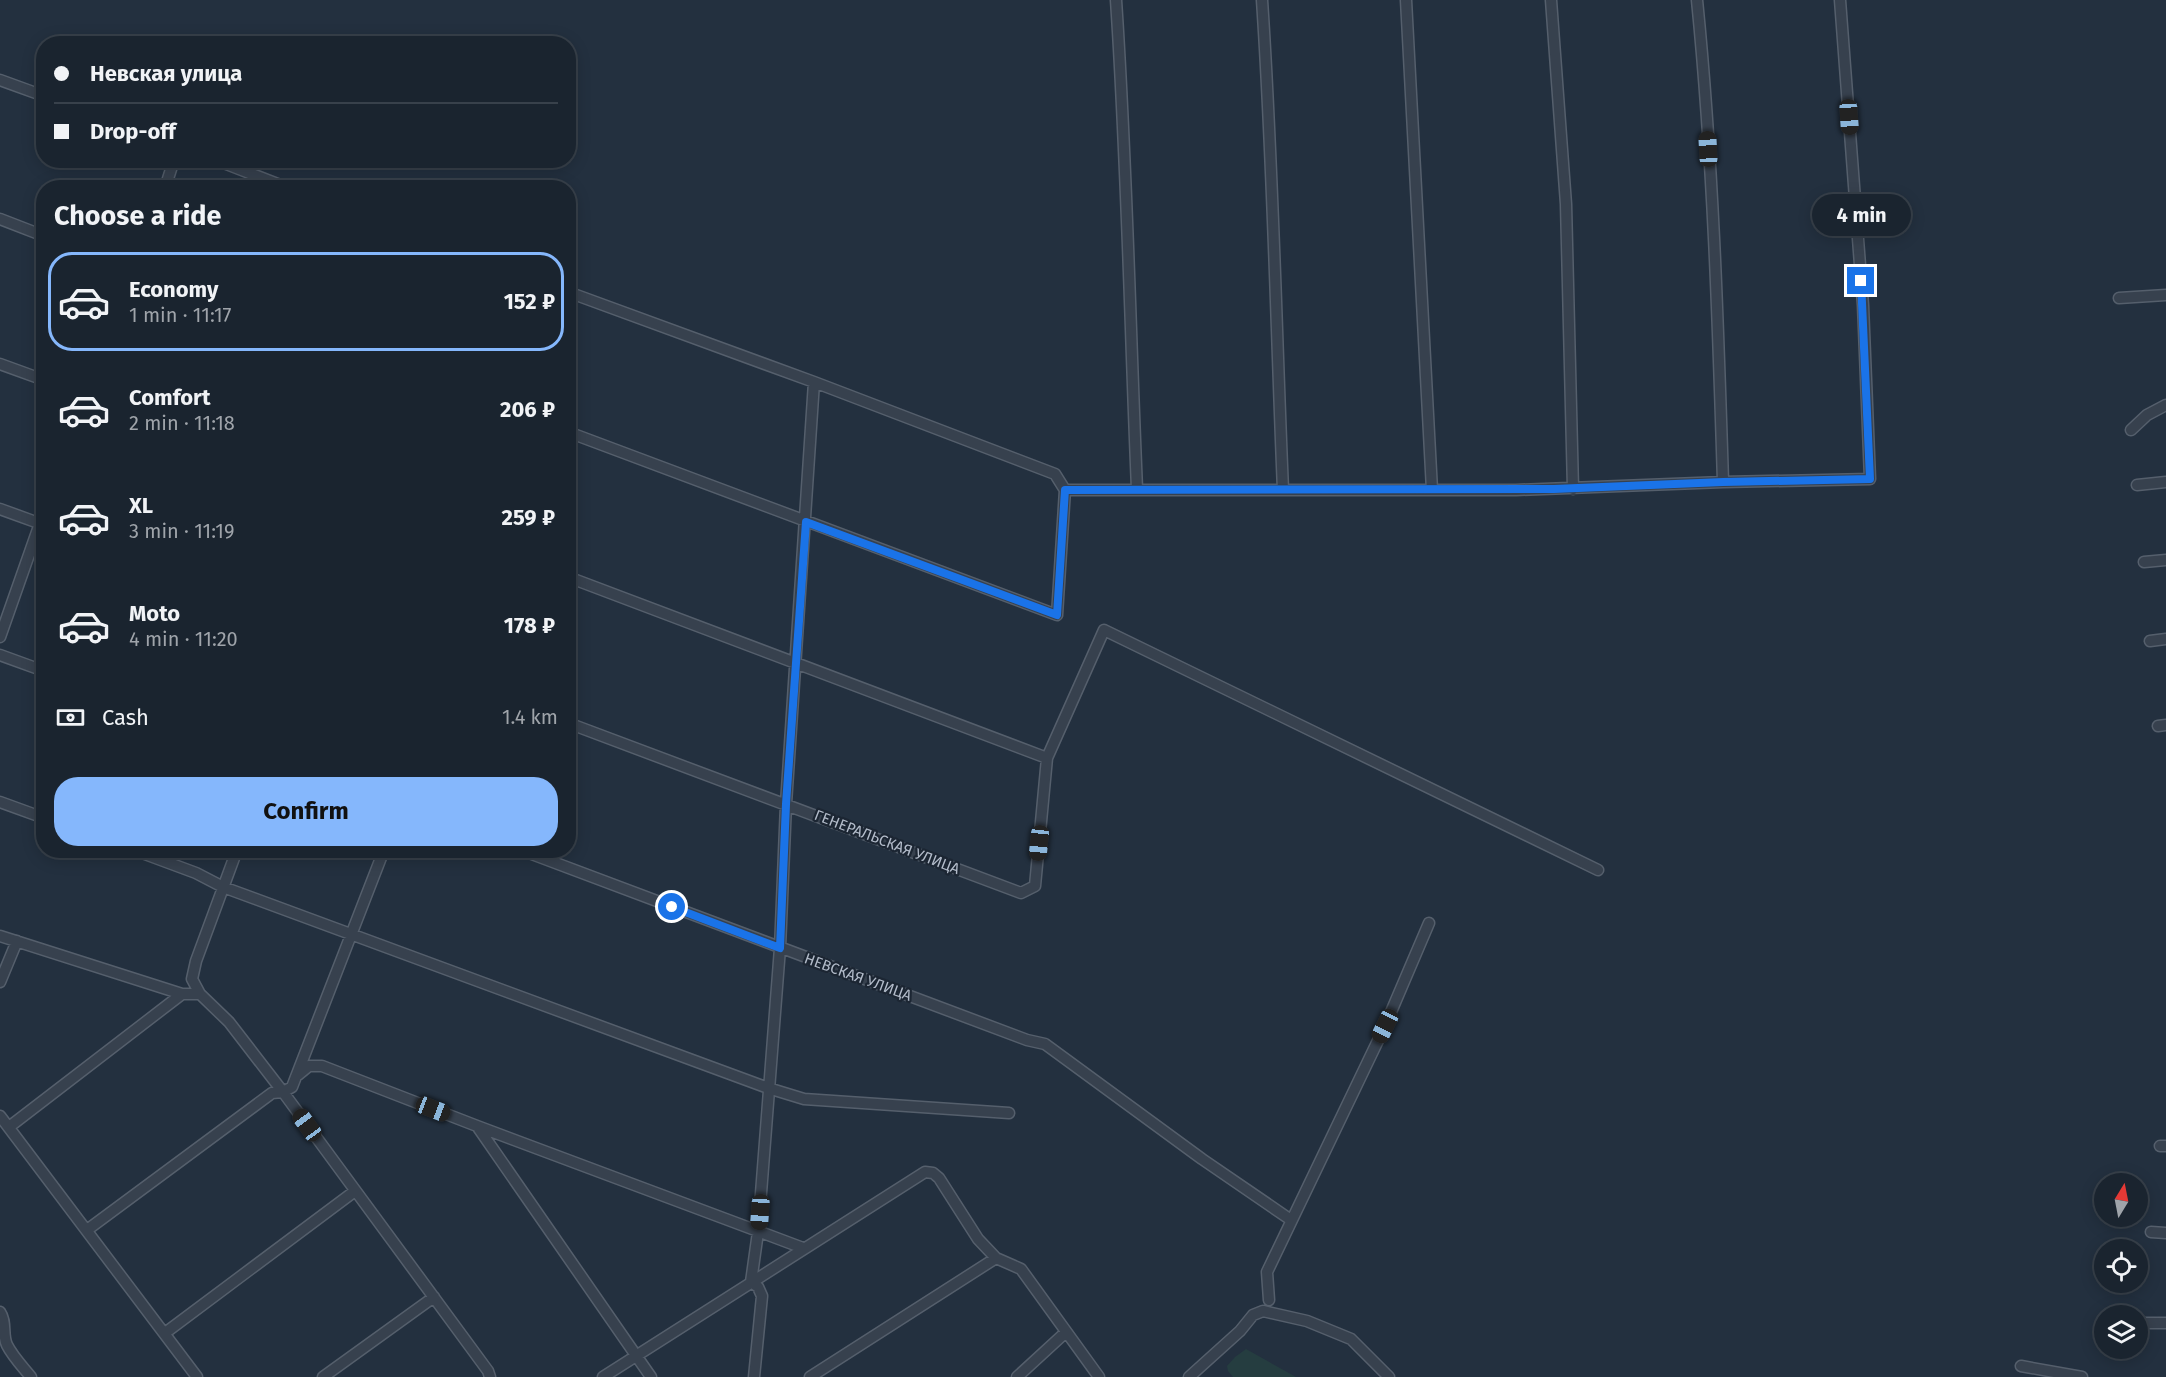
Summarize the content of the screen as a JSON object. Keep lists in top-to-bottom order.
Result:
{
  "streets": {
    "street": ["ГЕНЕРАЛЬСКАЯ УЛИЦА", "НЕВСКАЯ УЛИЦА"]
  },
  "north": "top",
  "page": {
    "banner": ["Невская улица", "Drop-off"],
    "heading": "Choose a ride",
    "bubble": "4 min",
    "list": [
      {
        "name": "Economy",
        "note": "1 min · 11:17",
        "value": "152 ₽"
      },
      {
        "name": "Comfort",
        "note": "2 min · 11:18",
        "value": "206 ₽"
      },
      {
        "name": "XL",
        "note": "3 min · 11:19",
        "value": "259 ₽"
      },
      {
        "name": "Moto",
        "note": "4 min · 11:20",
        "value": "178 ₽"
      }
    ],
    "pay": ["Cash", "1.4 km"],
    "buttons": "Confirm"
  }
}
